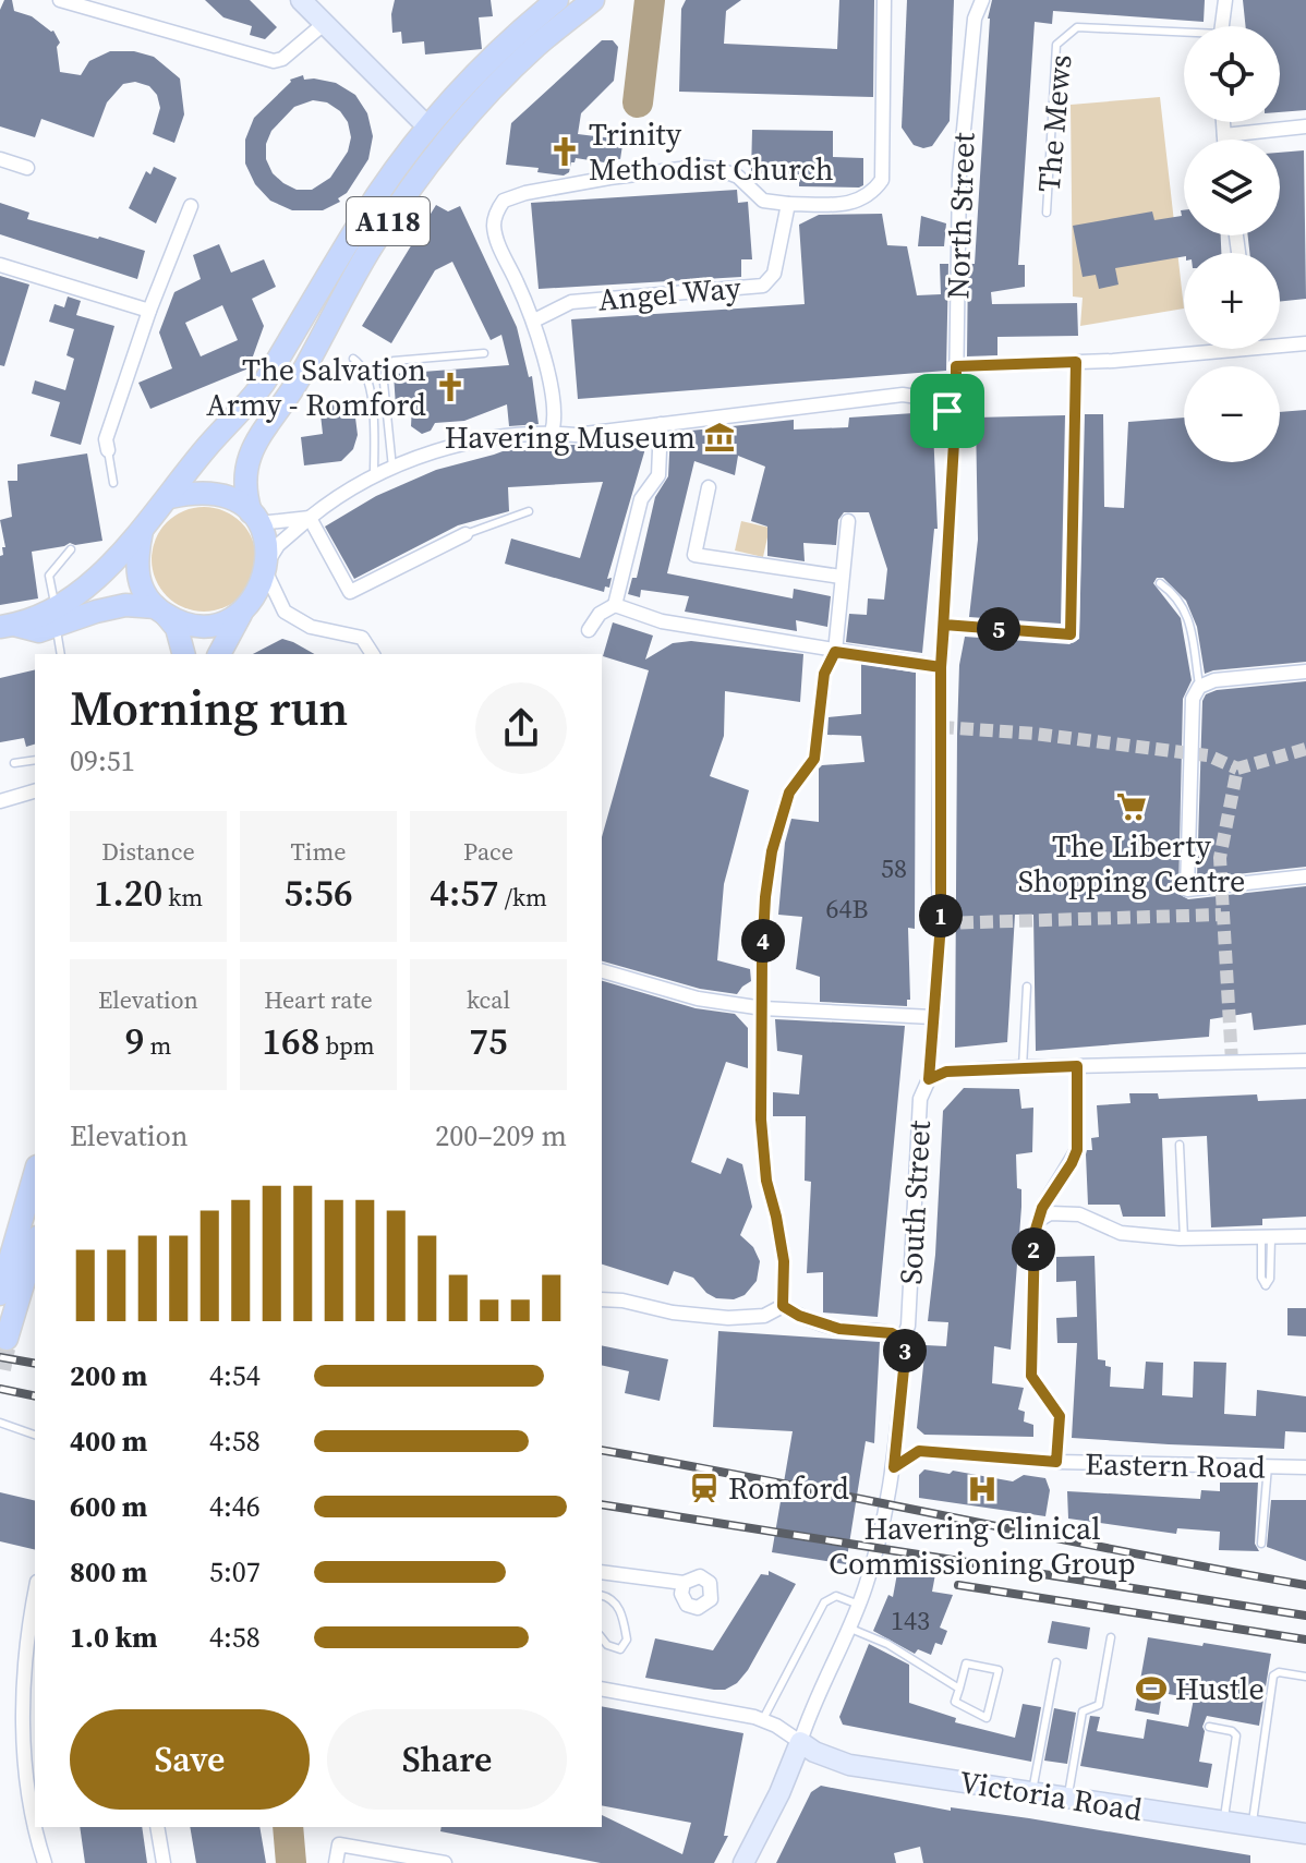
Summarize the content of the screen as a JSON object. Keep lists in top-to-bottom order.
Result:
{
  "streets": {
    "main road": ["A118"],
    "street": [
      "North Street",
      "Angel Way",
      "South Street",
      "Eastern Road",
      "Victoria Road"
    ],
    "lane": ["The Mews"]
  },
  "crossings": [
    ["North Street", "South Street"],
    ["South Street", "Eastern Road"],
    ["South Street", "Victoria Road"]
  ],
  "places": {
    "church": ["Trinity Methodist Church", "The Salvation Army - Romford"],
    "museum": ["Havering Museum"],
    "supermarket": ["The Liberty Shopping Centre"],
    "station": ["Romford"],
    "hospital": ["Havering Clinical Commissioning Group"],
    "sports": ["Hustle"]
  },
  "house_numbers": ["58", "64B", "143"],
  "page": {
    "map_buttons": ["+", "−"],
    "pins": [
      "5",
      "1",
      "4",
      "2",
      "3"
    ],
    "heading": ["Morning run", "09:51"],
    "stats": [
      ["Distance", "1.20 km"],
      ["Time", "5:56"],
      ["Pace", "4:57 /km"],
      ["Elevation", "9 m"],
      ["Heart rate", "168 bpm"],
      ["kcal", "75"]
    ],
    "chart": ["Elevation", "200–209 m"],
    "list": [
      {
        "name": "200 m",
        "note": "4:54"
      },
      {
        "name": "400 m",
        "note": "4:58"
      },
      {
        "name": "600 m",
        "note": "4:46"
      },
      {
        "name": "800 m",
        "note": "5:07"
      },
      {
        "name": "1.0 km",
        "note": "4:58"
      }
    ],
    "buttons": ["Save", "Share"]
  }
}
